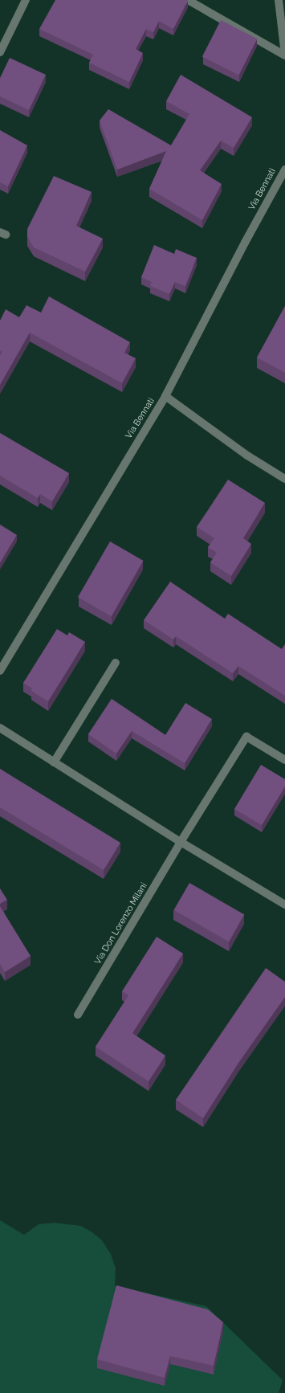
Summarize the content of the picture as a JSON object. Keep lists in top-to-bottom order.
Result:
{
  "streets": {
    "street": ["Via Bennati", "Via Don Lorenzo Milani"]
  }
}
